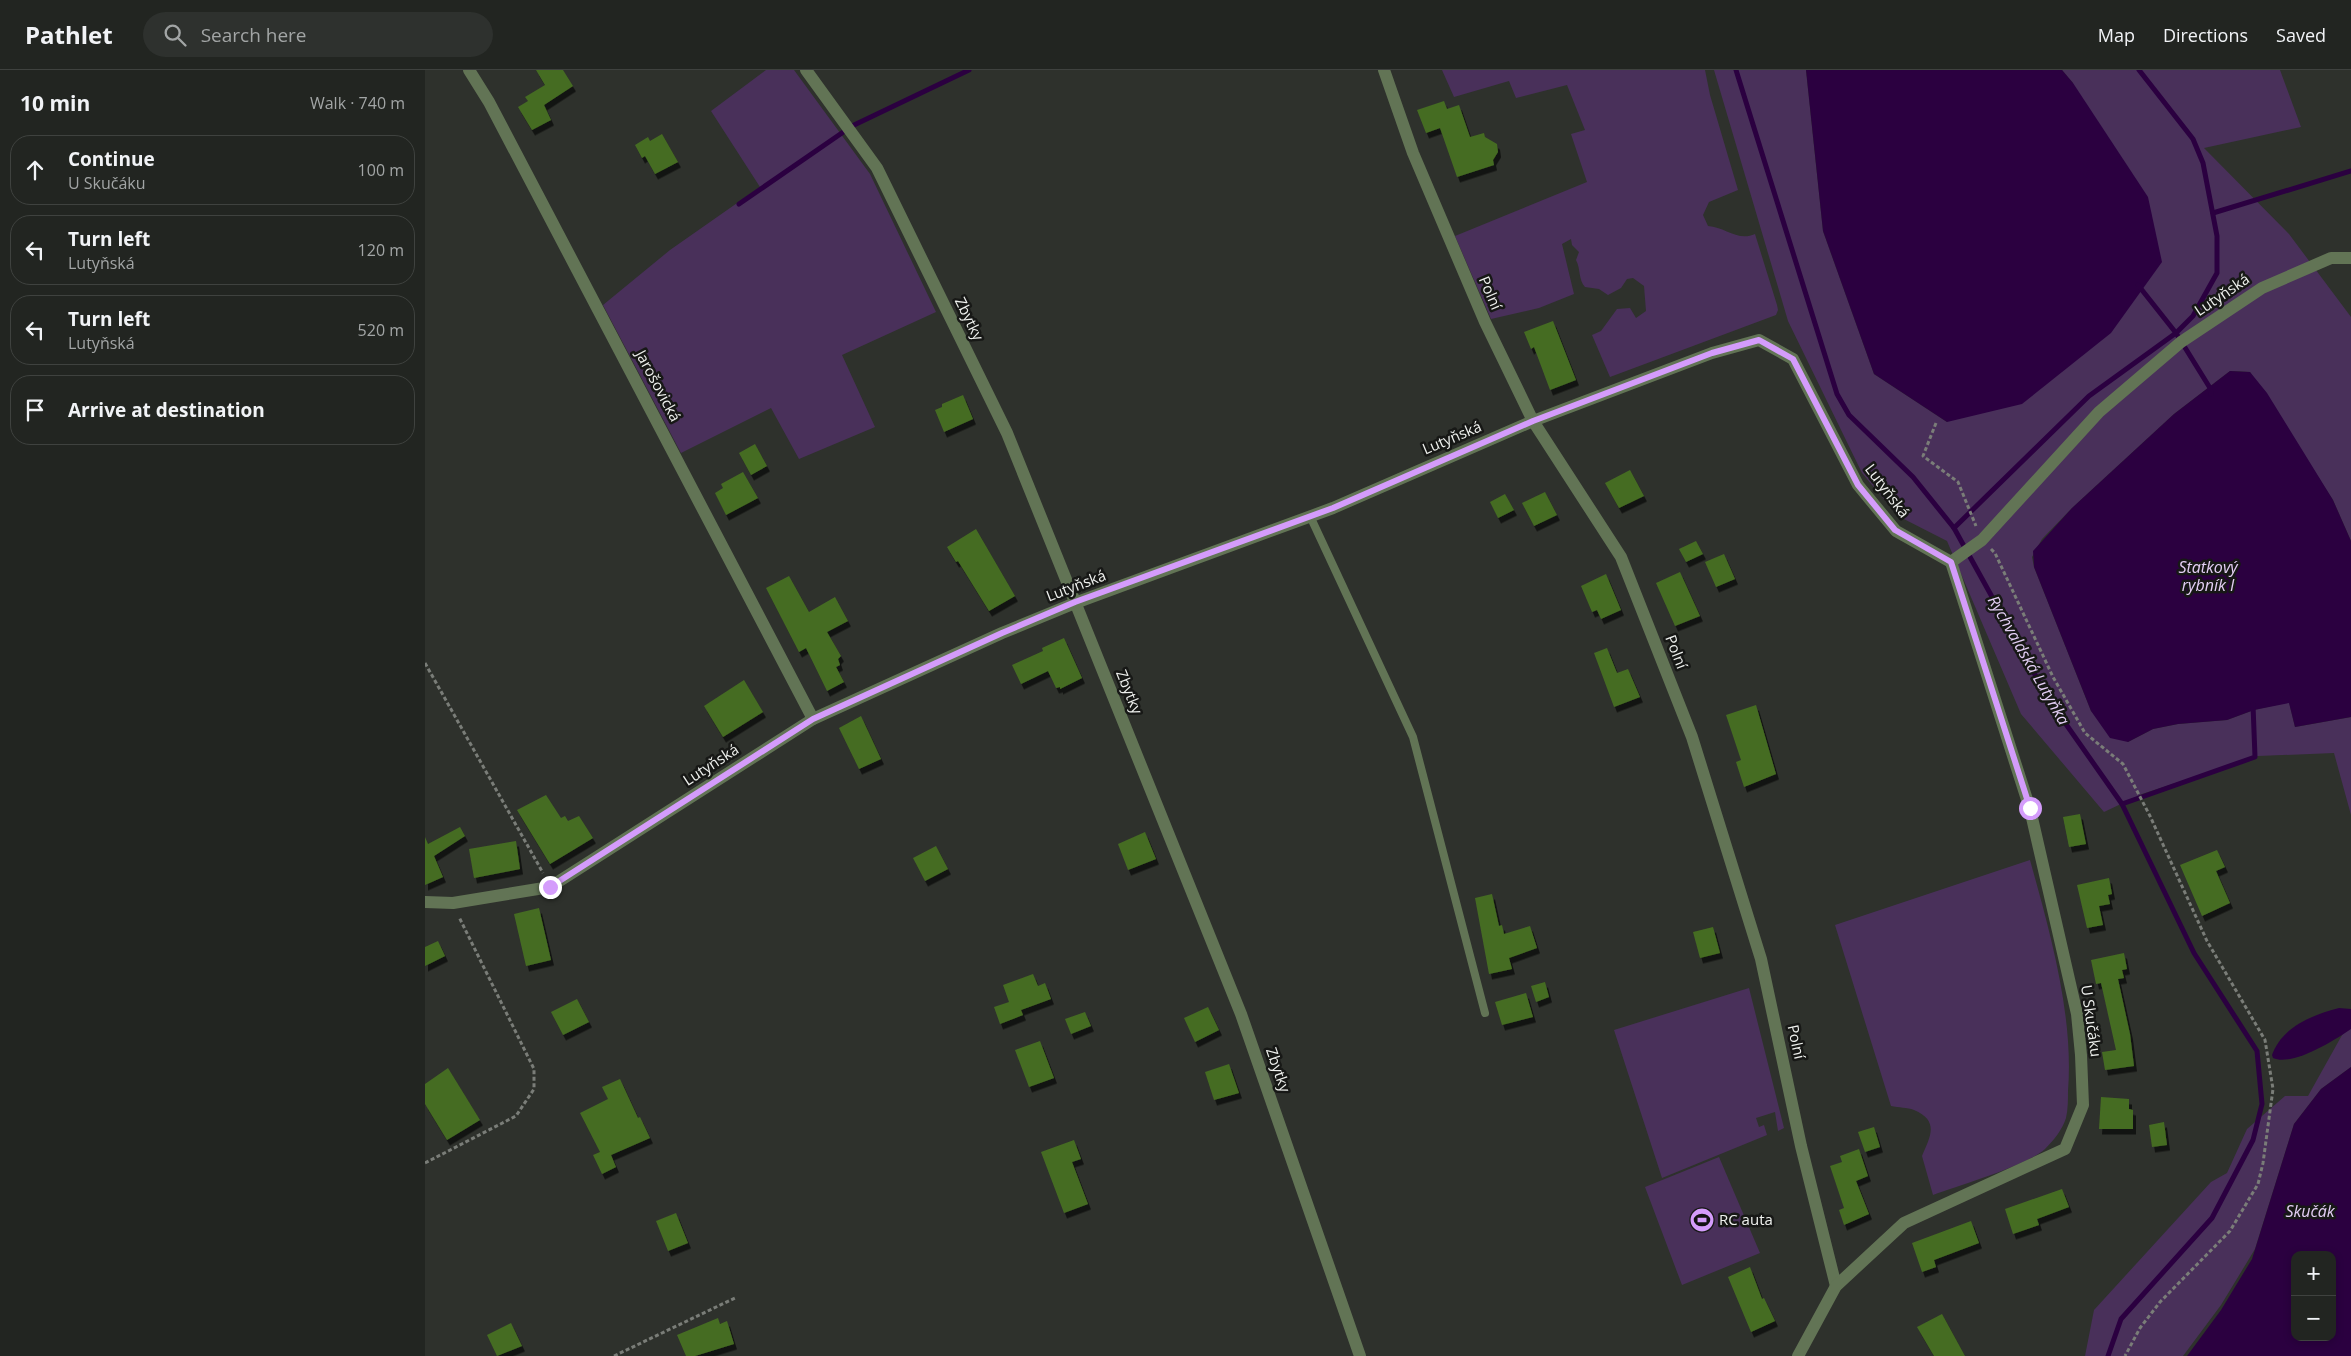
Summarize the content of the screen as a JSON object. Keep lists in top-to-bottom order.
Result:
{
  "streets": {
    "street": [
      "Polní",
      "Lutyňská",
      "Zbytky",
      "Jarošovická",
      "U Skučáku"
    ]
  },
  "crossings": [
    ["Polní", "Lutyňská"],
    ["Polní", "U Skučáku"],
    ["Lutyňská", "Zbytky"],
    ["Lutyňská", "Jarošovická"],
    ["Lutyňská", "U Skučáku"]
  ],
  "water": ["Statkový rybník I", "Rychvaldská Lutyňka", "Skučák"],
  "places": {
    "sports": ["RC auta"]
  },
  "page": {
    "header": "Pathlet",
    "search": "Search here",
    "nav": ["Map", "Directions", "Saved"],
    "heading": ["10 min", "Walk · 740 m"],
    "list": [
      ["Continue", "U Skučáku", "100 m"],
      ["Turn left", "Lutyňská", "120 m"],
      ["Turn left", "Lutyňská", "520 m"],
      "Arrive at destination"
    ],
    "map_buttons": ["+", "−"]
  }
}
